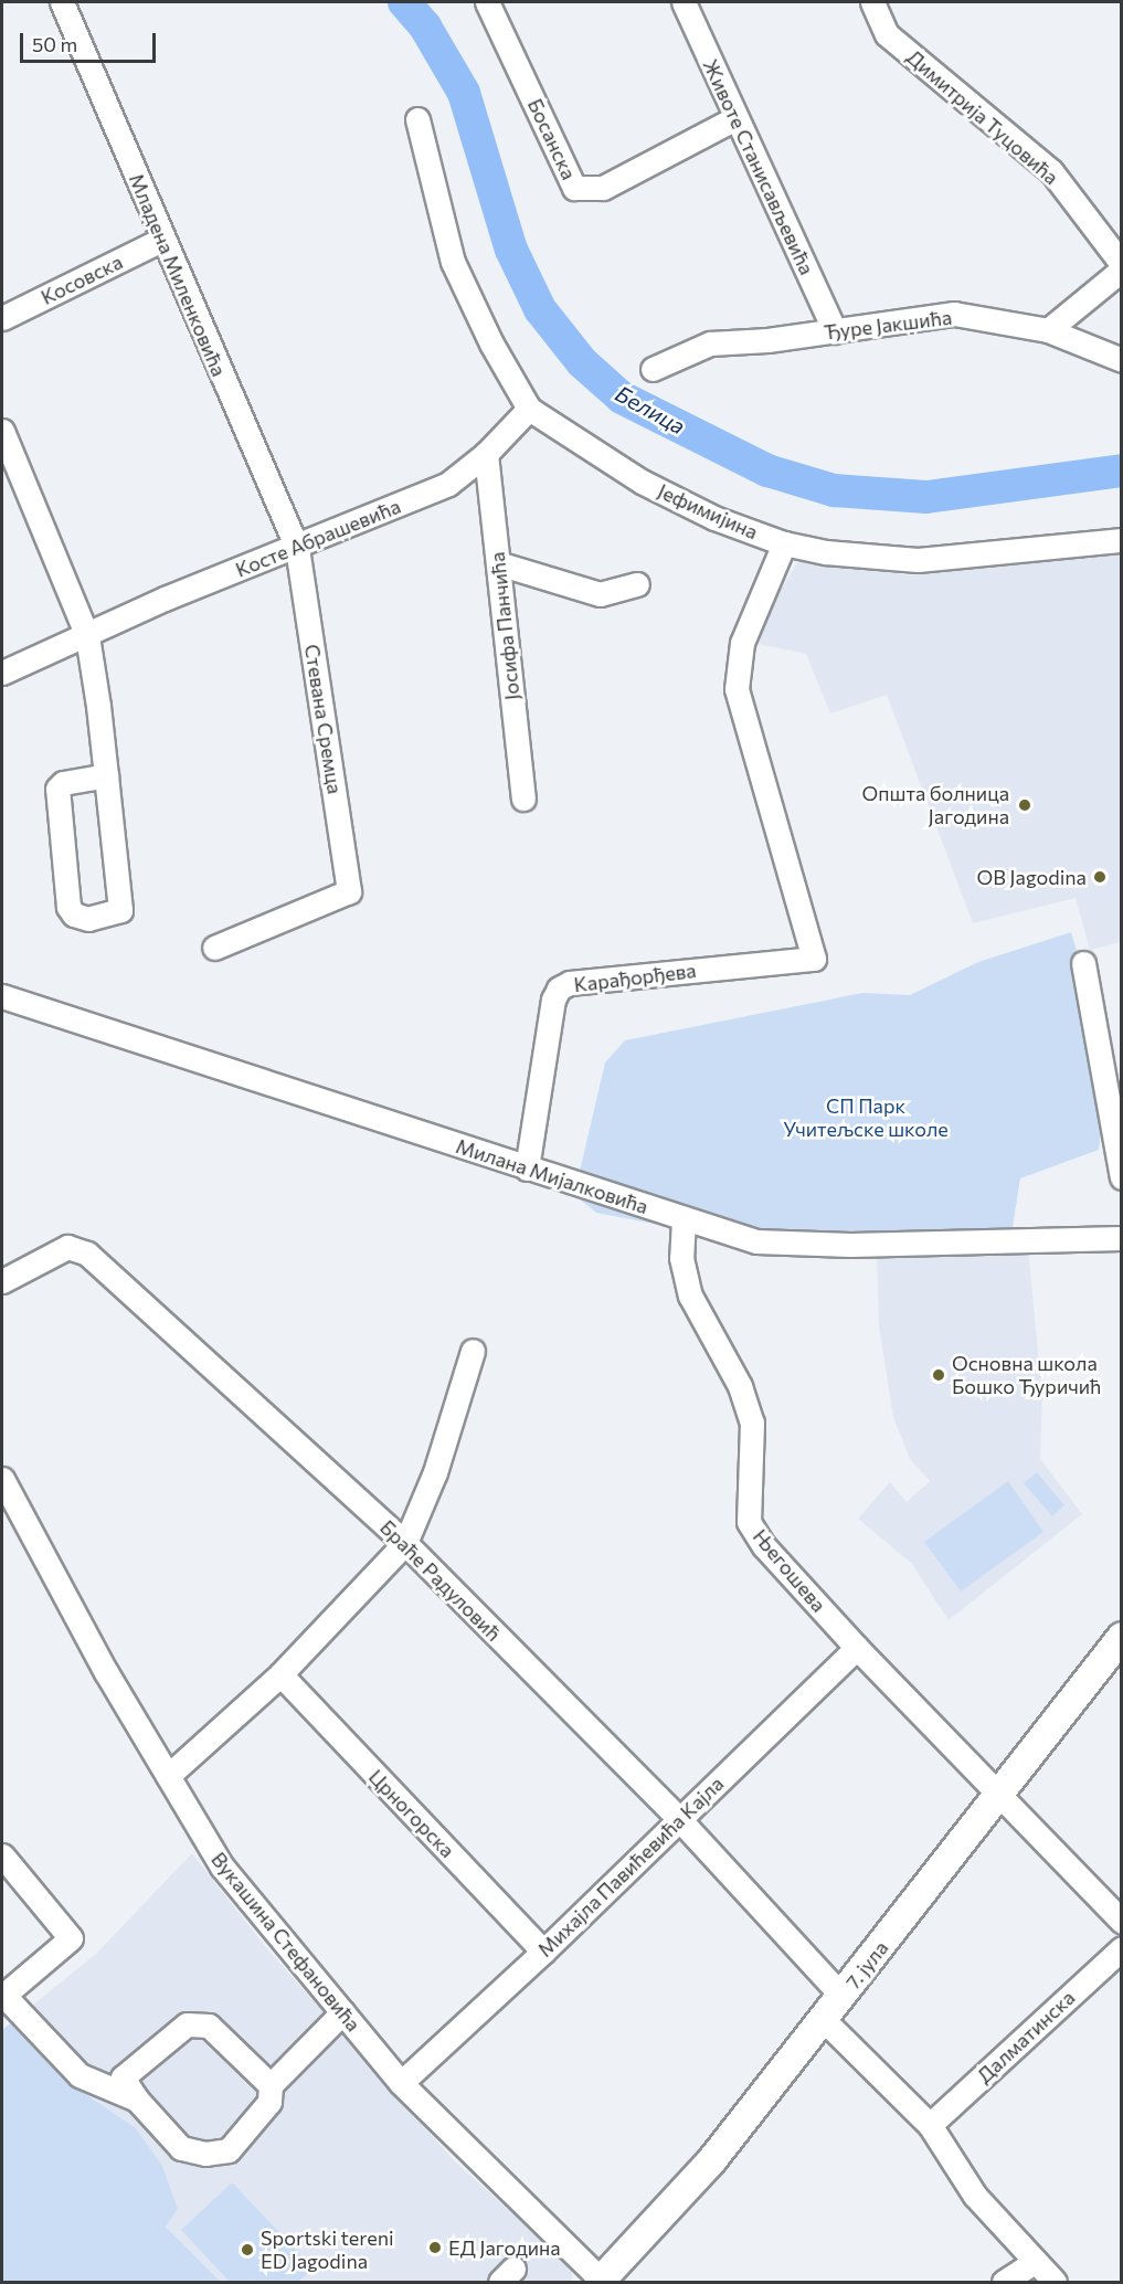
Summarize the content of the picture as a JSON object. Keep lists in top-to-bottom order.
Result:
{
  "streets": {
    "main road": ["7. јула"],
    "street": [
      "Димитрија Туцовића",
      "Босанска",
      "Животе Станисављевића",
      "Младена Миленковића",
      "Косовска",
      "Ђуре Јакшића",
      "Јефимијина",
      "Косте Абрашевића",
      "Јосифа Панчића",
      "Стевана Сремца",
      "Карађорђева",
      "Милана Мијалковића",
      "Његошева",
      "Браће Радуловић",
      "Црногорска",
      "Михајла Павићевића Кајла",
      "Вукашина Стефановића",
      "Далматинска"
    ]
  },
  "crossings": [
    ["Босанска", "Животе Станисављевића"],
    ["Животе Станисављевића", "Ђуре Јакшића"],
    ["Младена Миленковића", "Косовска"],
    ["Младена Миленковића", "Косте Абрашевића"],
    ["Младена Миленковића", "Стевана Сремца"],
    ["Јефимијина", "Косте Абрашевића"],
    ["Јефимијина", "Карађорђева"],
    ["Косте Абрашевића", "Јосифа Панчића"],
    ["Косте Абрашевића", "Стевана Сремца"],
    ["Карађорђева", "Милана Мијалковића"],
    ["Милана Мијалковића", "Његошева"],
    ["Његошева", "Михајла Павићевића Кајла"],
    ["Његошева", "7. јула"],
    ["Браће Радуловић", "Михајла Павићевића Кајла"],
    ["Браће Радуловић", "7. јула"],
    ["Црногорска", "Михајла Павићевића Кајла"],
    ["Михајла Павићевића Кајла", "Вукашина Стефановића"],
    ["Вукашина Стефановића", "7. јула"]
  ],
  "water": ["Белица"],
  "parks": ["СП Парк Учитељске школе"],
  "places": [
    "Општа болница Јагодина",
    "OB Jagodina",
    "Основна школа Бошко Ђуричић",
    "ЕД Јагодина",
    "Sportski tereni ED Jagodina"
  ],
  "scale_bar": "50 m"
}
